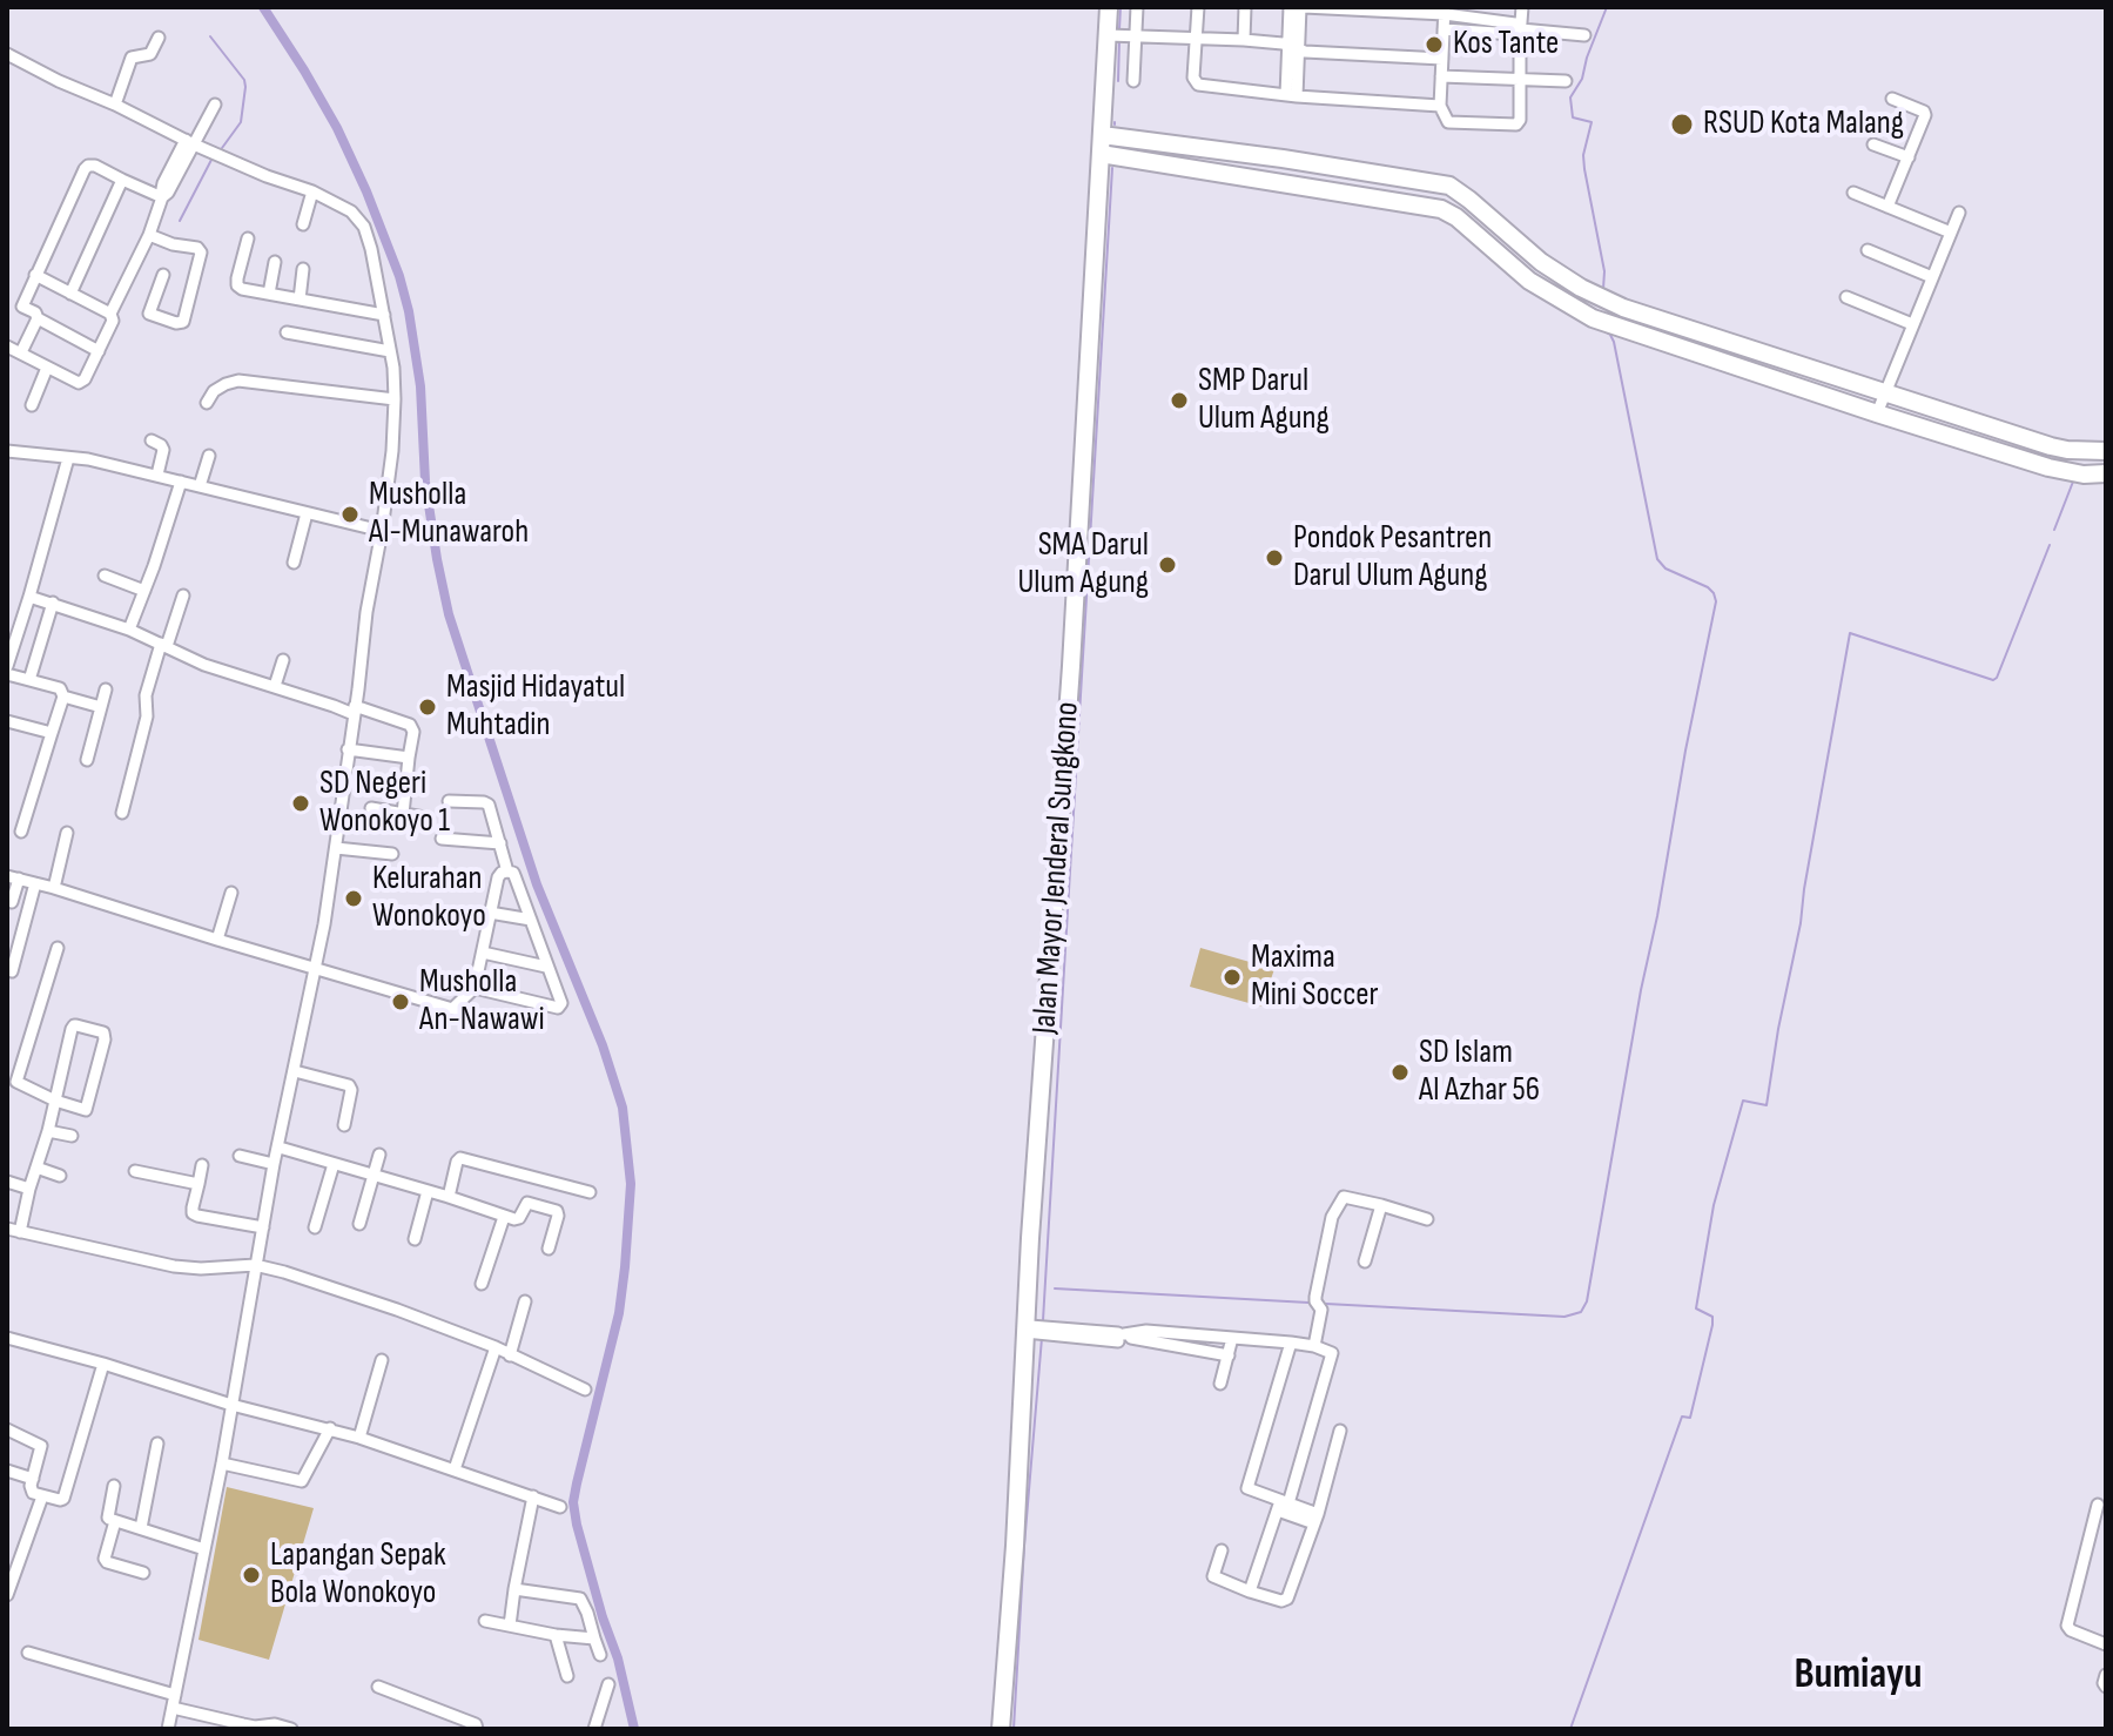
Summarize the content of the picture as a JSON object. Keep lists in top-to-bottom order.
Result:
{
  "streets": {
    "main road": ["Jalan Mayor Jenderal Sungkono"]
  },
  "districts": ["Bumiayu"],
  "places": [
    "Kos Tante",
    "RSUD Kota Malang",
    "SMP Darul Ulum Agung",
    "Musholla Al-Munawaroh",
    "Pondok Pesantren Darul Ulum Agung",
    "SMA Darul Ulum Agung",
    "Masjid Hidayatul Muhtadin",
    "SD Negeri Wonokoyo 1",
    "Kelurahan Wonokoyo",
    "Maxima Mini Soccer",
    "Musholla An-Nawawi",
    "SD Islam Al Azhar 56",
    "Lapangan Sepak Bola Wonokoyo"
  ]
}
